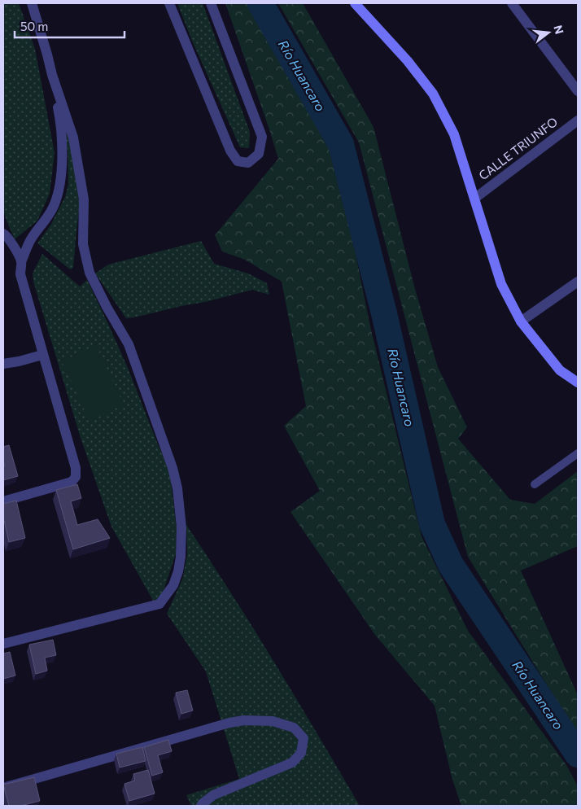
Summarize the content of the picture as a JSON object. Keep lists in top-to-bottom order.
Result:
{
  "streets": {
    "street": ["CALLE TRIUNFO"]
  },
  "water": ["Río Huancaro"],
  "scale_bar": "50 m",
  "north": "right"
}
